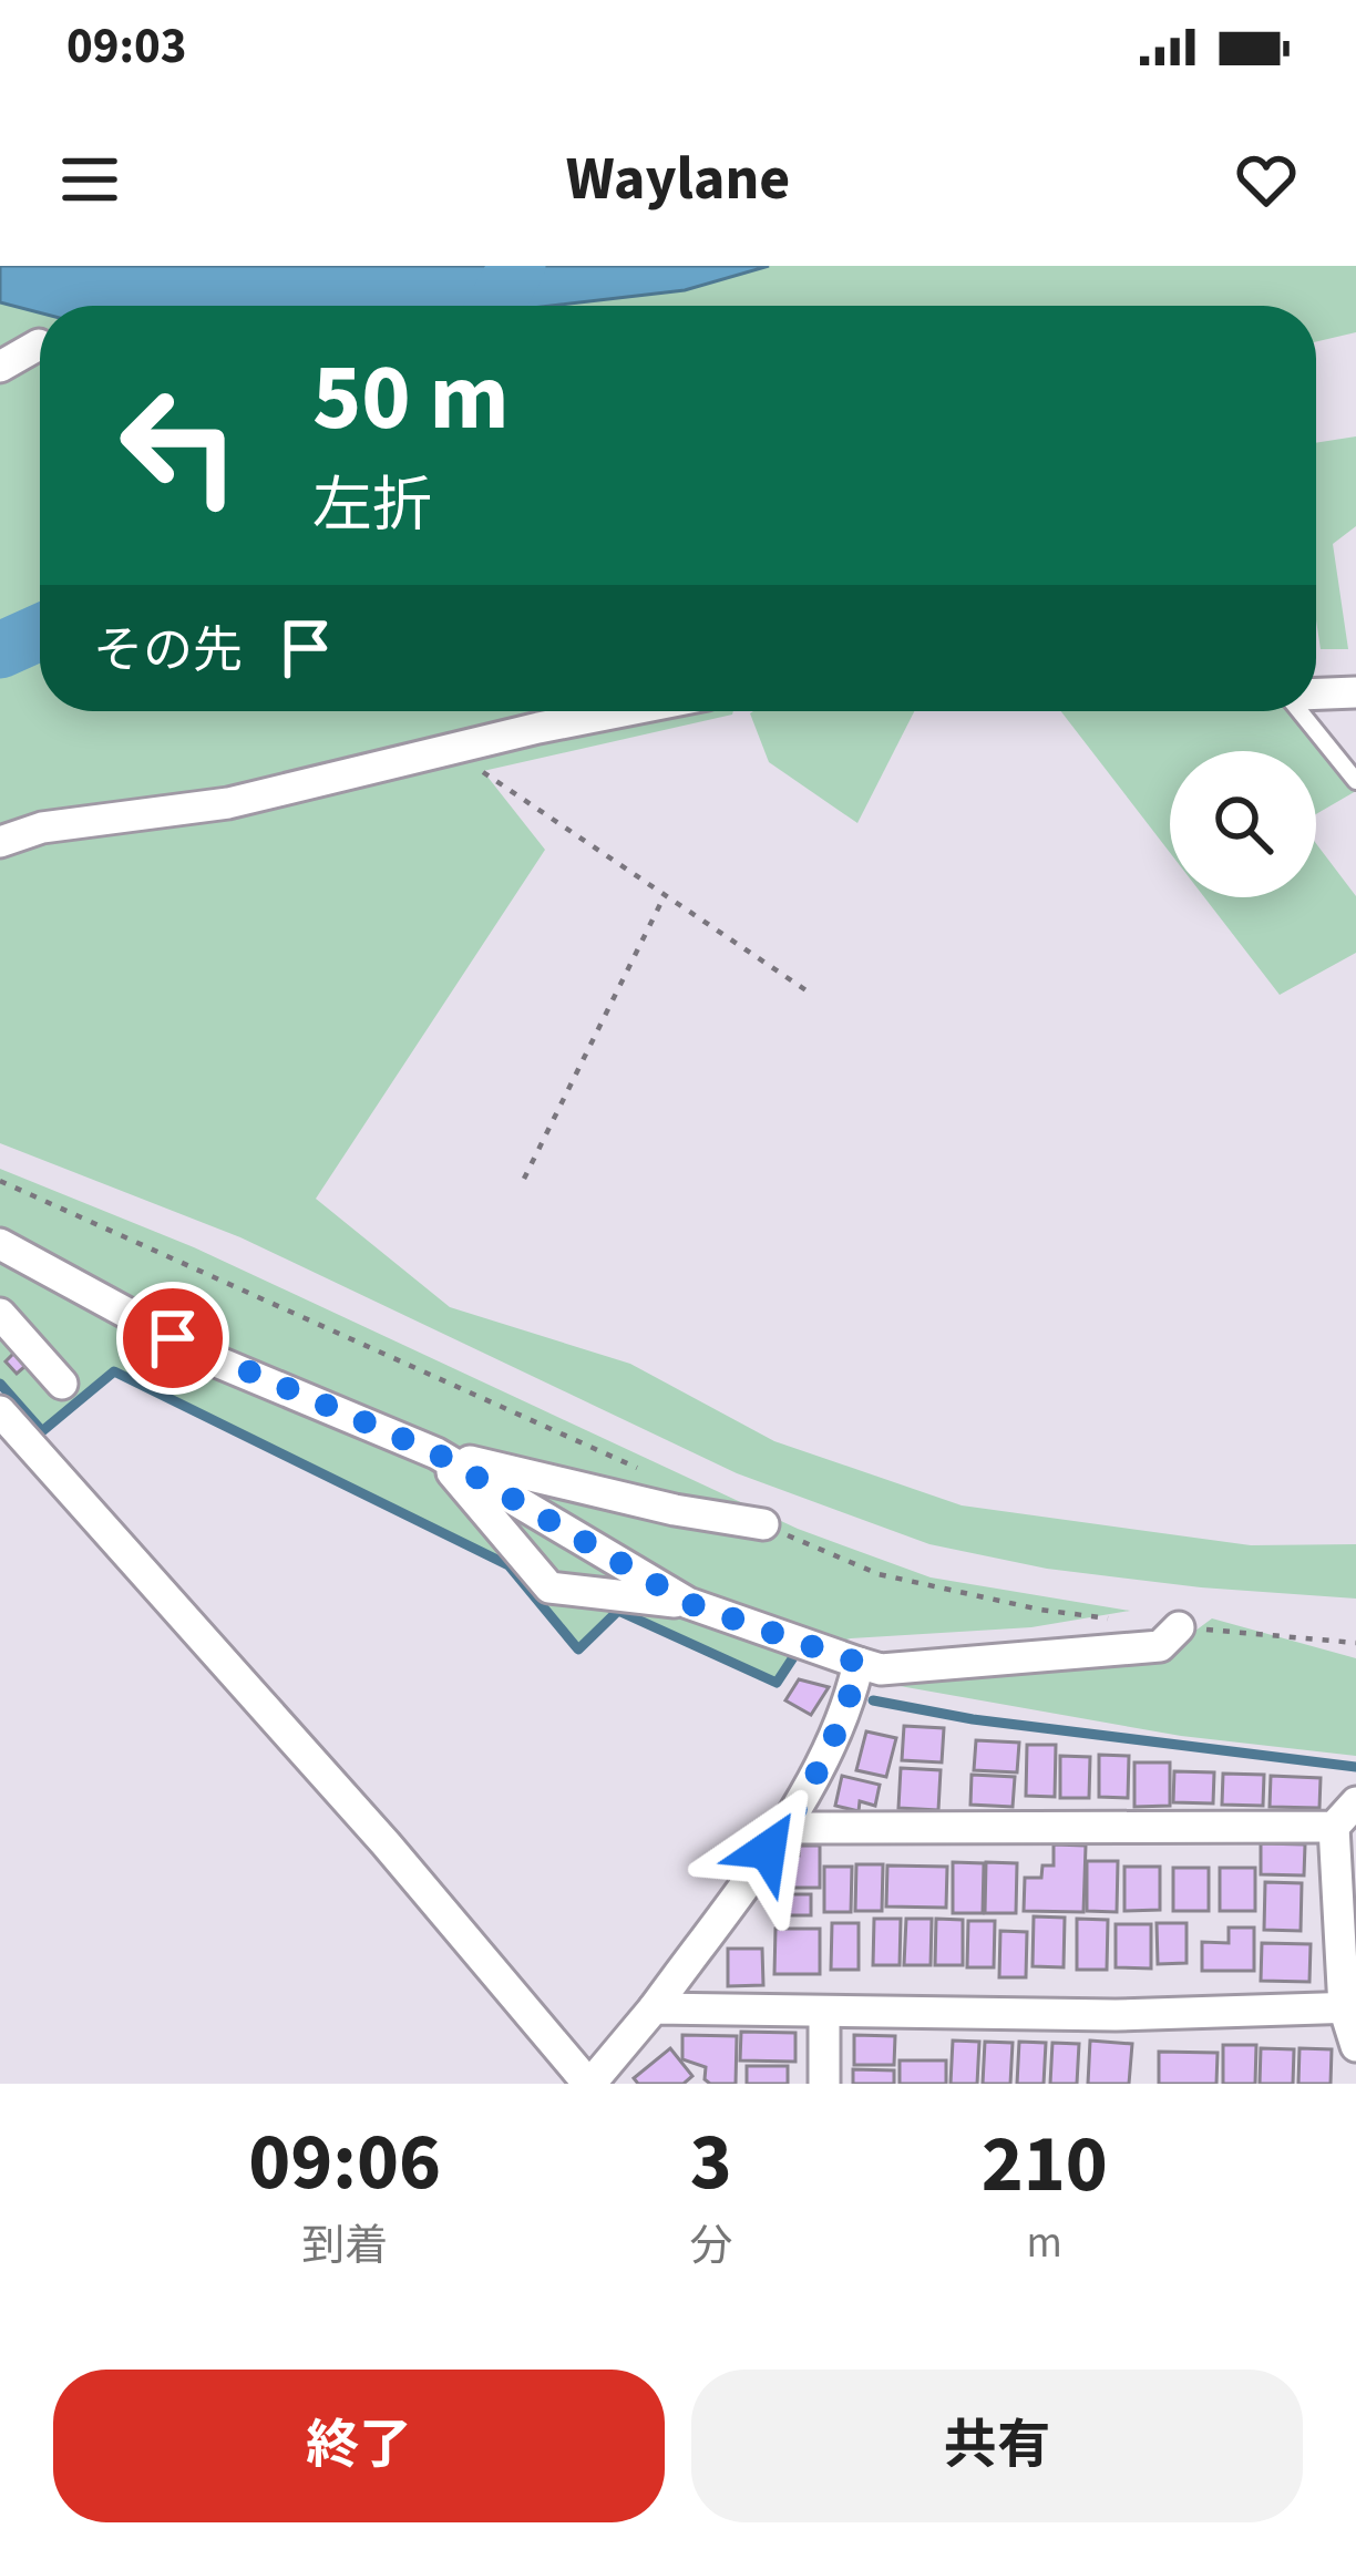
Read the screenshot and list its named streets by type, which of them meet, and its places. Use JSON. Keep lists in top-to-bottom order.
{
  "page": {
    "status": "09:03",
    "header": "Waylane",
    "turn": ["50 m", "左折"],
    "then": "その先",
    "eta": [
      "09:06",
      "到着",
      "3",
      "分",
      "210",
      "m"
    ],
    "buttons": ["終了", "共有"]
  }
}
